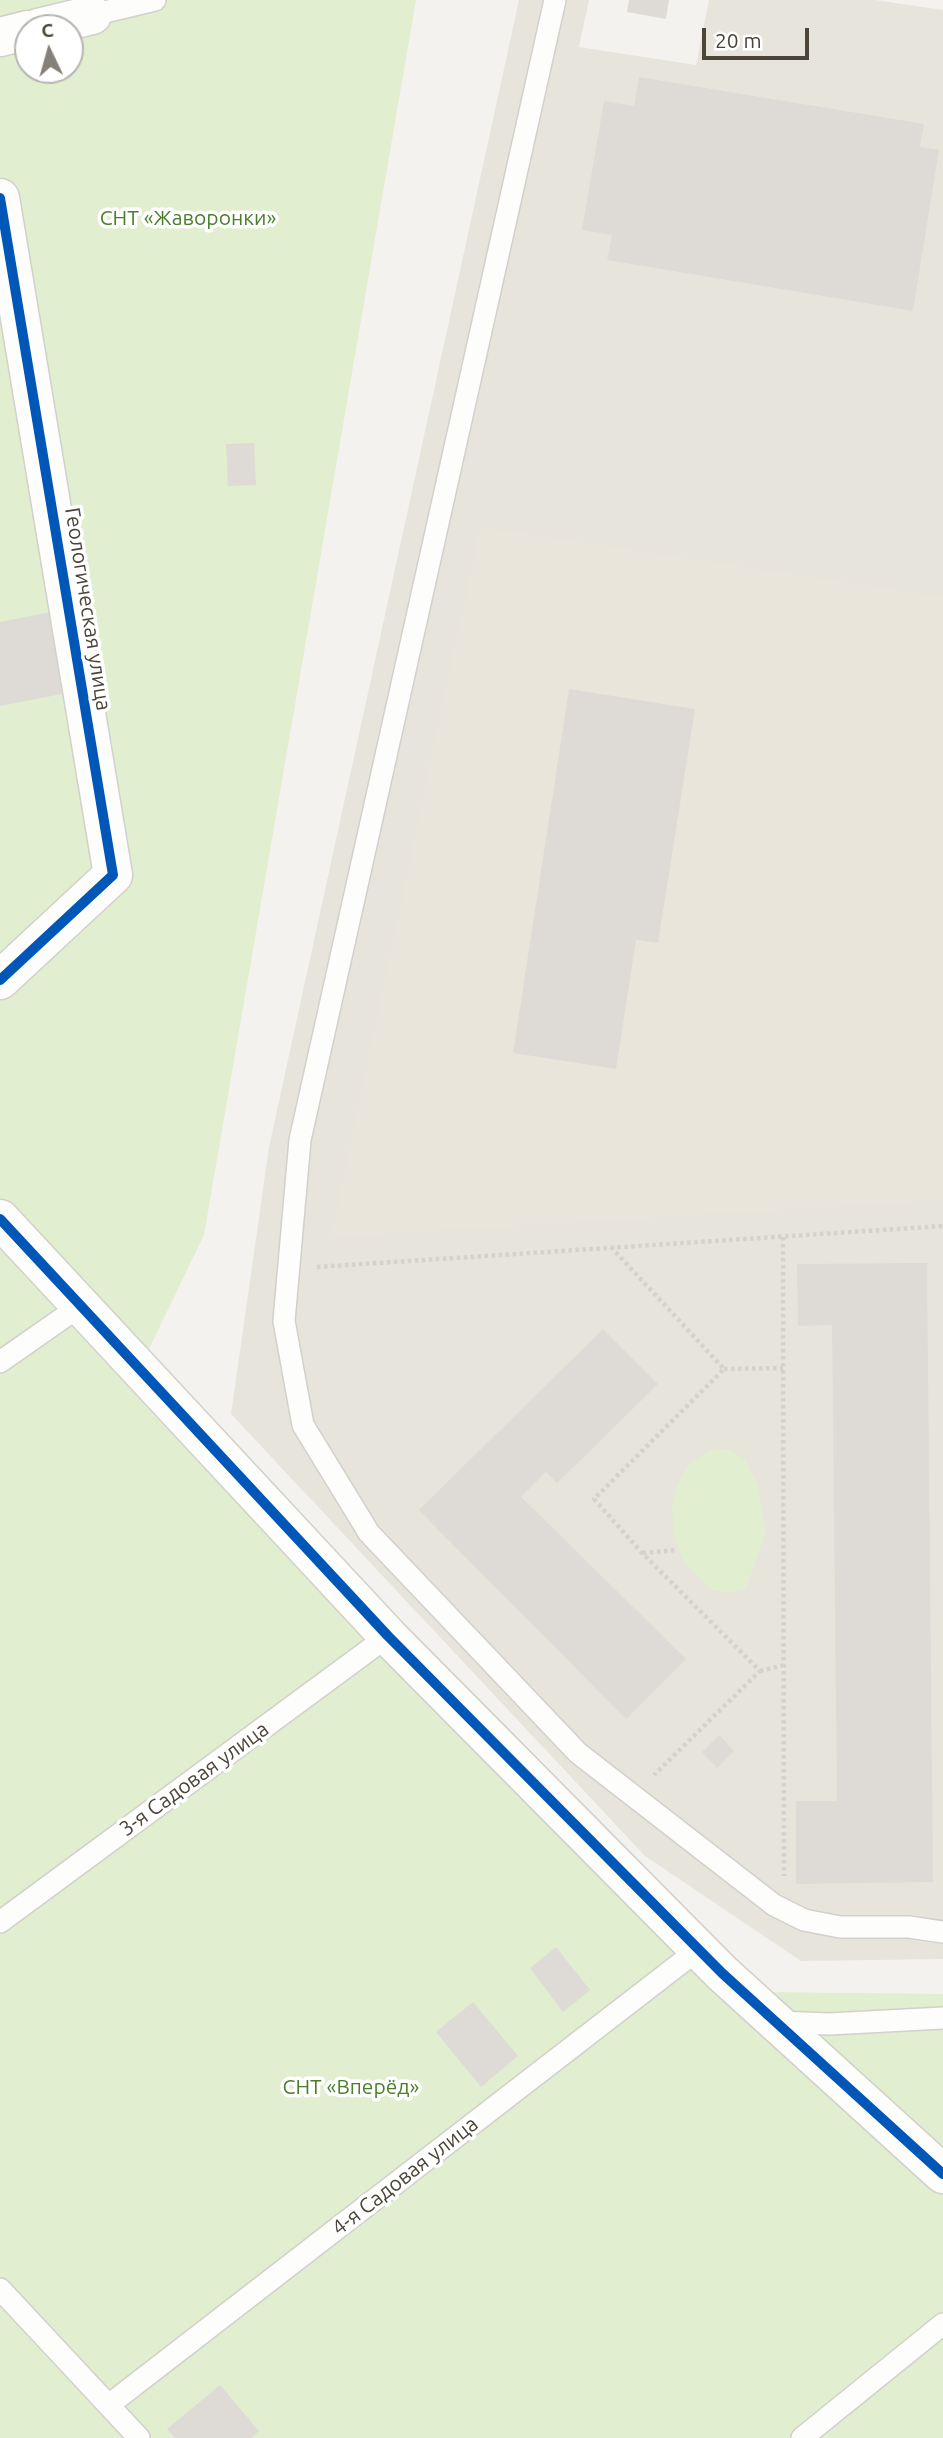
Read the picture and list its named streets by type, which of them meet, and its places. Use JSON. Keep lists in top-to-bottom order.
{
  "streets": {
    "street": ["Геологическая улица"],
    "lane": ["3-я Садовая улица", "4-я Садовая улица"]
  },
  "parks": ["СНТ «Жаворонки»", "СНТ «Вперёд»"],
  "scale_bar": "20 m",
  "north": "top"
}
